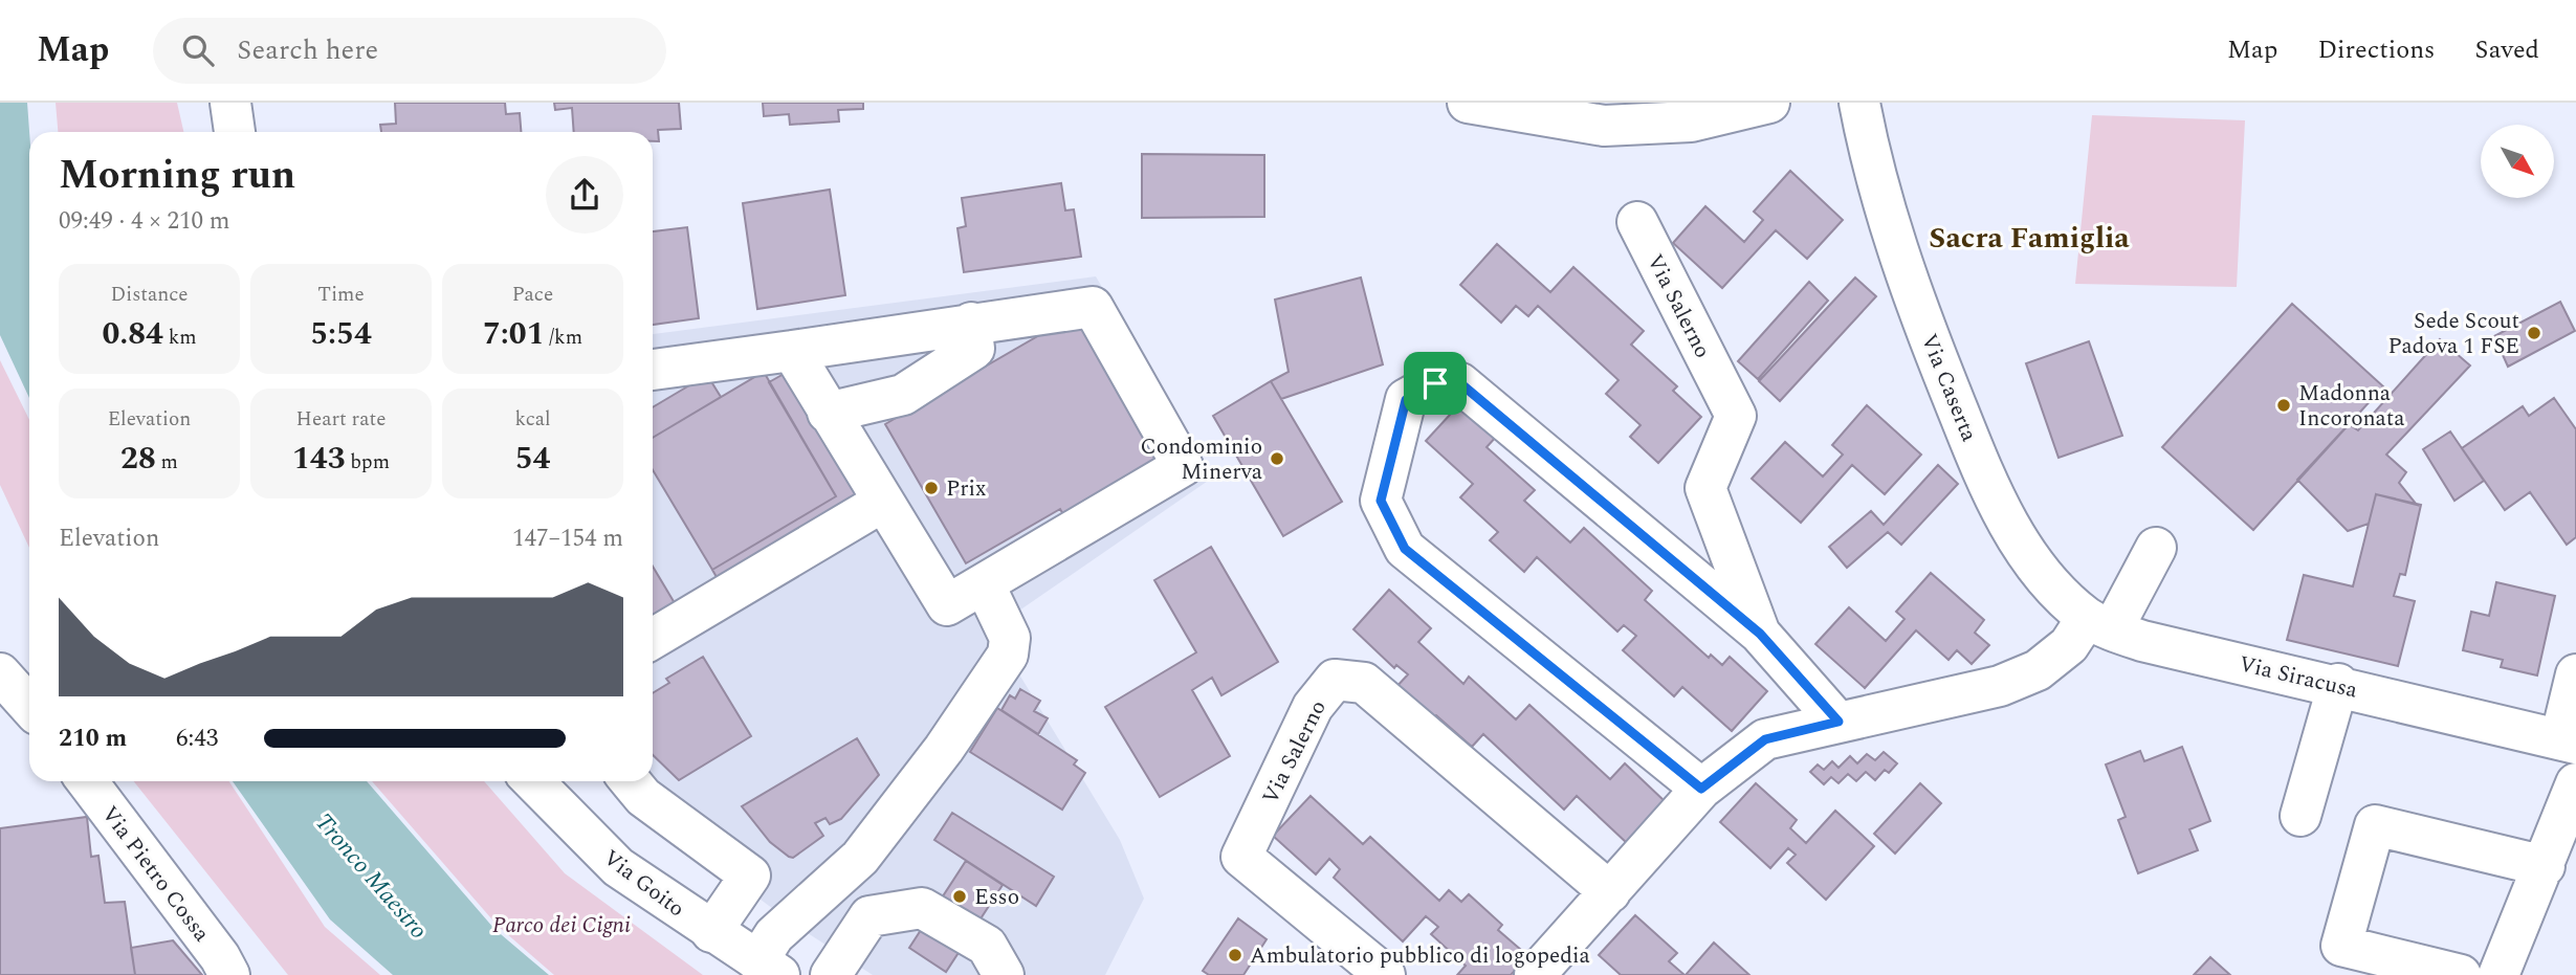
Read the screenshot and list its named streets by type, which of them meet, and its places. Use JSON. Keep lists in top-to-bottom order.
{
  "streets": {
    "street": [
      "Via Salerno",
      "Via Caserta",
      "Via Siracusa",
      "Via Pietro Cossa",
      "Via Goito"
    ]
  },
  "crossings": [
    ["Via Caserta", "Via Siracusa"]
  ],
  "districts": ["Sacra Famiglia"],
  "water": ["Tronco Maestro"],
  "parks": ["Parco dei Cigni"],
  "places": [
    "Sede Scout Padova 1 FSE",
    "Madonna Incoronata",
    "Condominio Minerva",
    "Prix",
    "Esso",
    "Ambulatorio pubblico di logopedia"
  ],
  "north": "bottom right",
  "page": {
    "header": "Map",
    "search": "Search here",
    "nav": ["Map", "Directions", "Saved"],
    "heading": ["Morning run", "09:49 · 4 × 210 m"],
    "stats": [
      ["Distance", "0.84 km"],
      ["Time", "5:54"],
      ["Pace", "7:01 /km"],
      ["Elevation", "28 m"],
      ["Heart rate", "143 bpm"],
      ["kcal", "54"]
    ],
    "chart": ["Elevation", "147–154 m"],
    "list": [
      {
        "name": "210 m",
        "note": "6:43"
      }
    ]
  }
}
